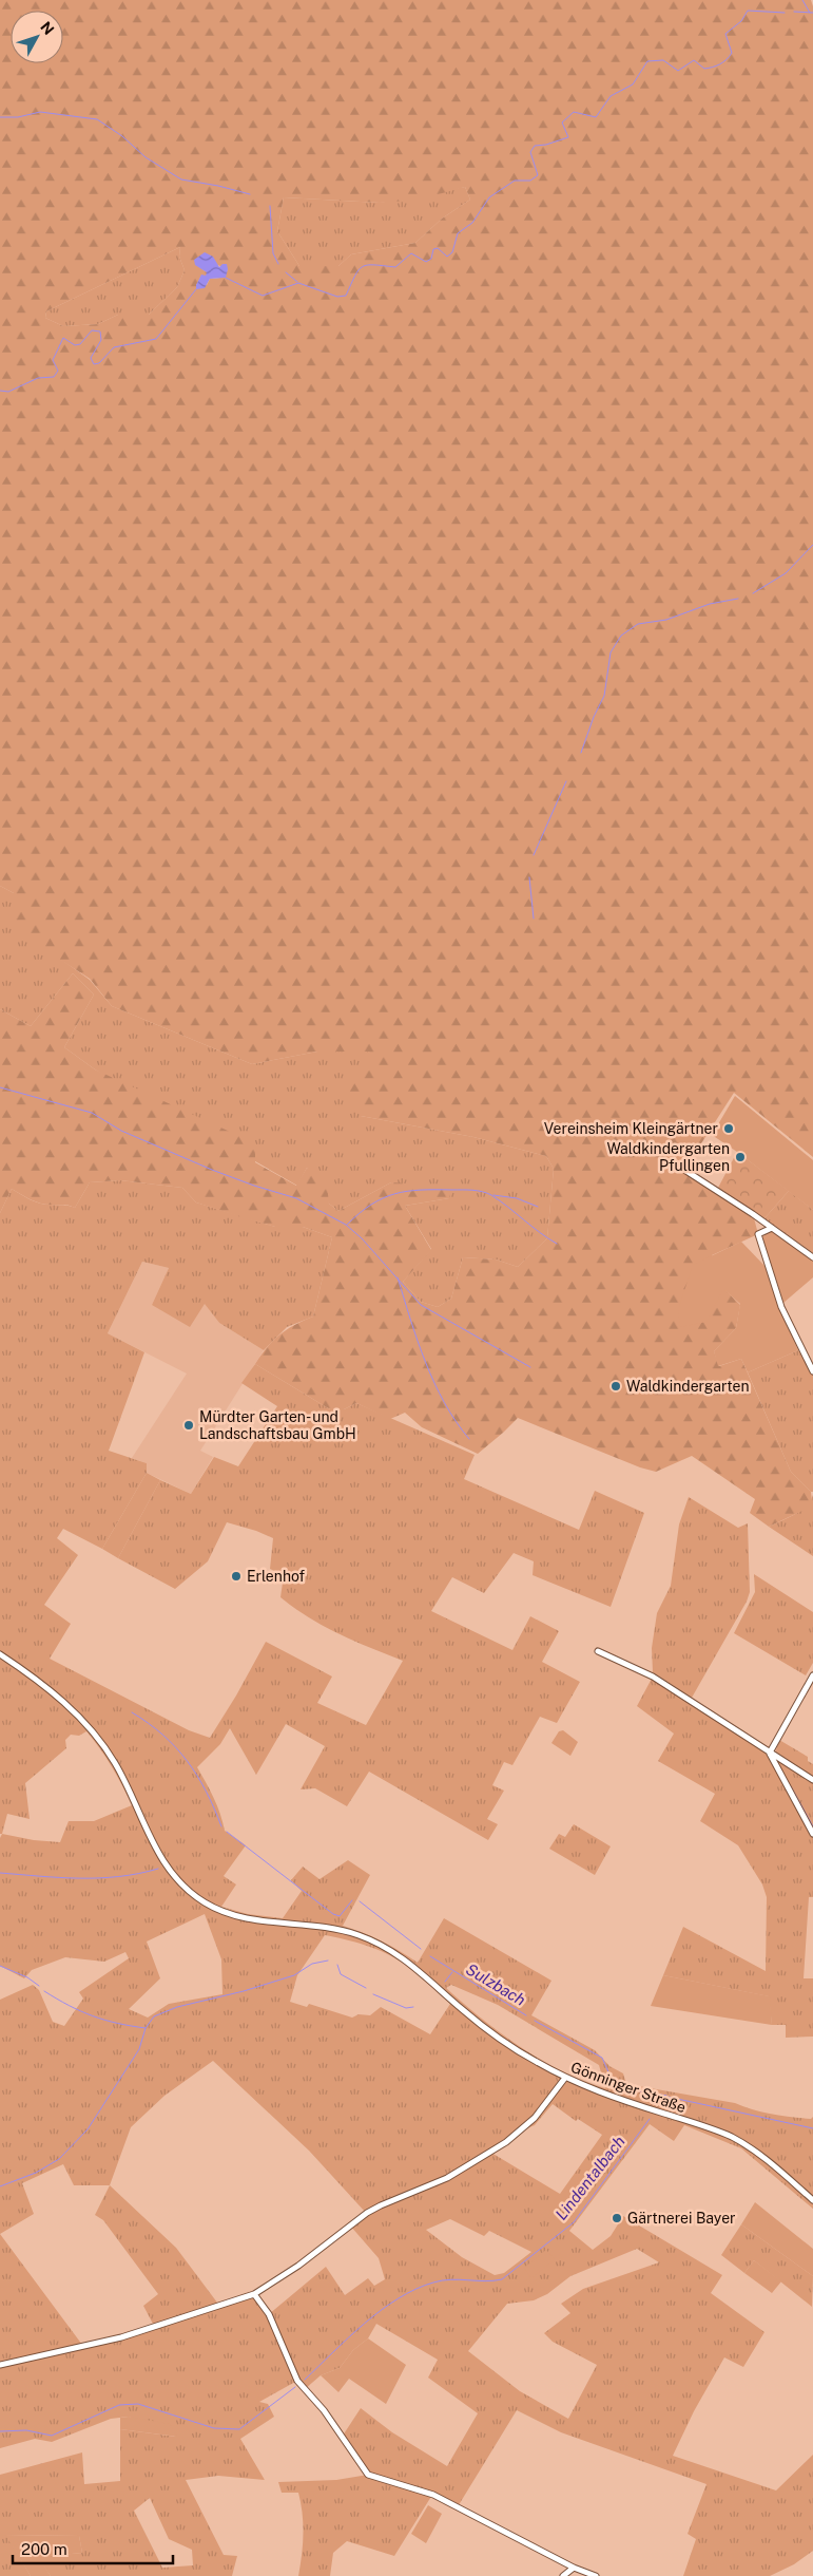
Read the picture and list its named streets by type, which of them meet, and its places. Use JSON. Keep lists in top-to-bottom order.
{
  "streets": {
    "street": ["Gönninger Straße"]
  },
  "water": ["Sulzbach", "Lindentalbach"],
  "places": [
    "Vereinsheim Kleingärtner",
    "Waldkindergarten Pfullingen",
    "Waldkindergarten",
    "Mürdter Garten- und Landschaftsbau GmbH",
    "Erlenhof",
    "Gärtnerei Bayer"
  ],
  "scale_bar": "200 m",
  "north": "top right"
}
